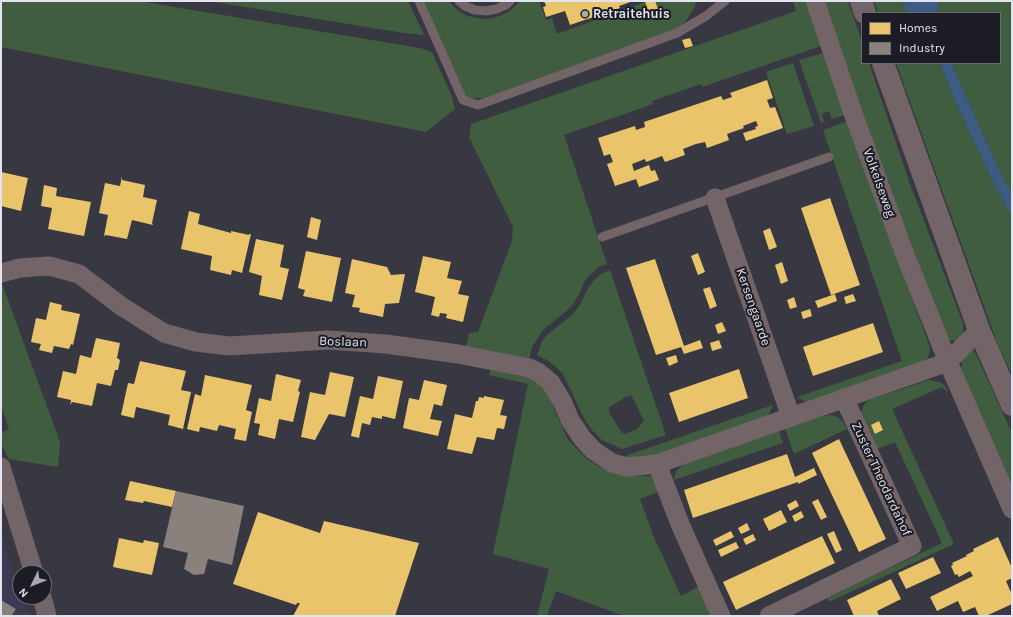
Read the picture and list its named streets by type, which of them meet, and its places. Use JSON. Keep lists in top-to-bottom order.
{
  "streets": {
    "street": [
      "Volkelseweg",
      "Kersengaarde",
      "Boslaan",
      "Zuster Theodardahof"
    ]
  },
  "places": ["Retraitehuis"],
  "legend": ["Homes", "Industry"],
  "north": "bottom left"
}
